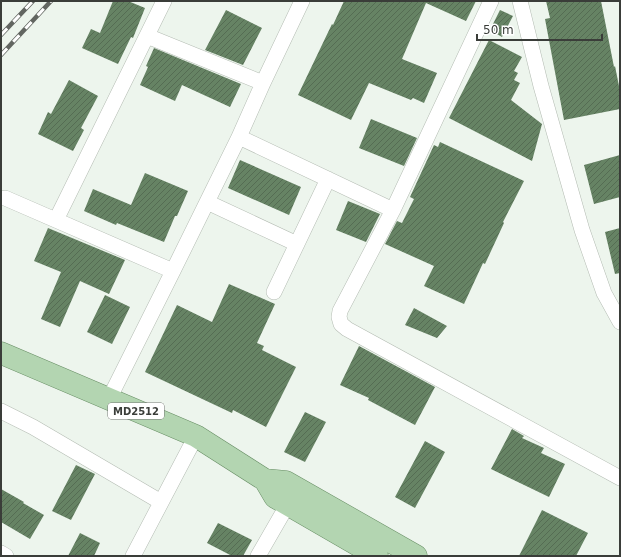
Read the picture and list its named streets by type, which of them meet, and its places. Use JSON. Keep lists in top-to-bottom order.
{
  "streets": {
    "main road": ["MD2512"]
  },
  "scale_bar": "50 m"
}
